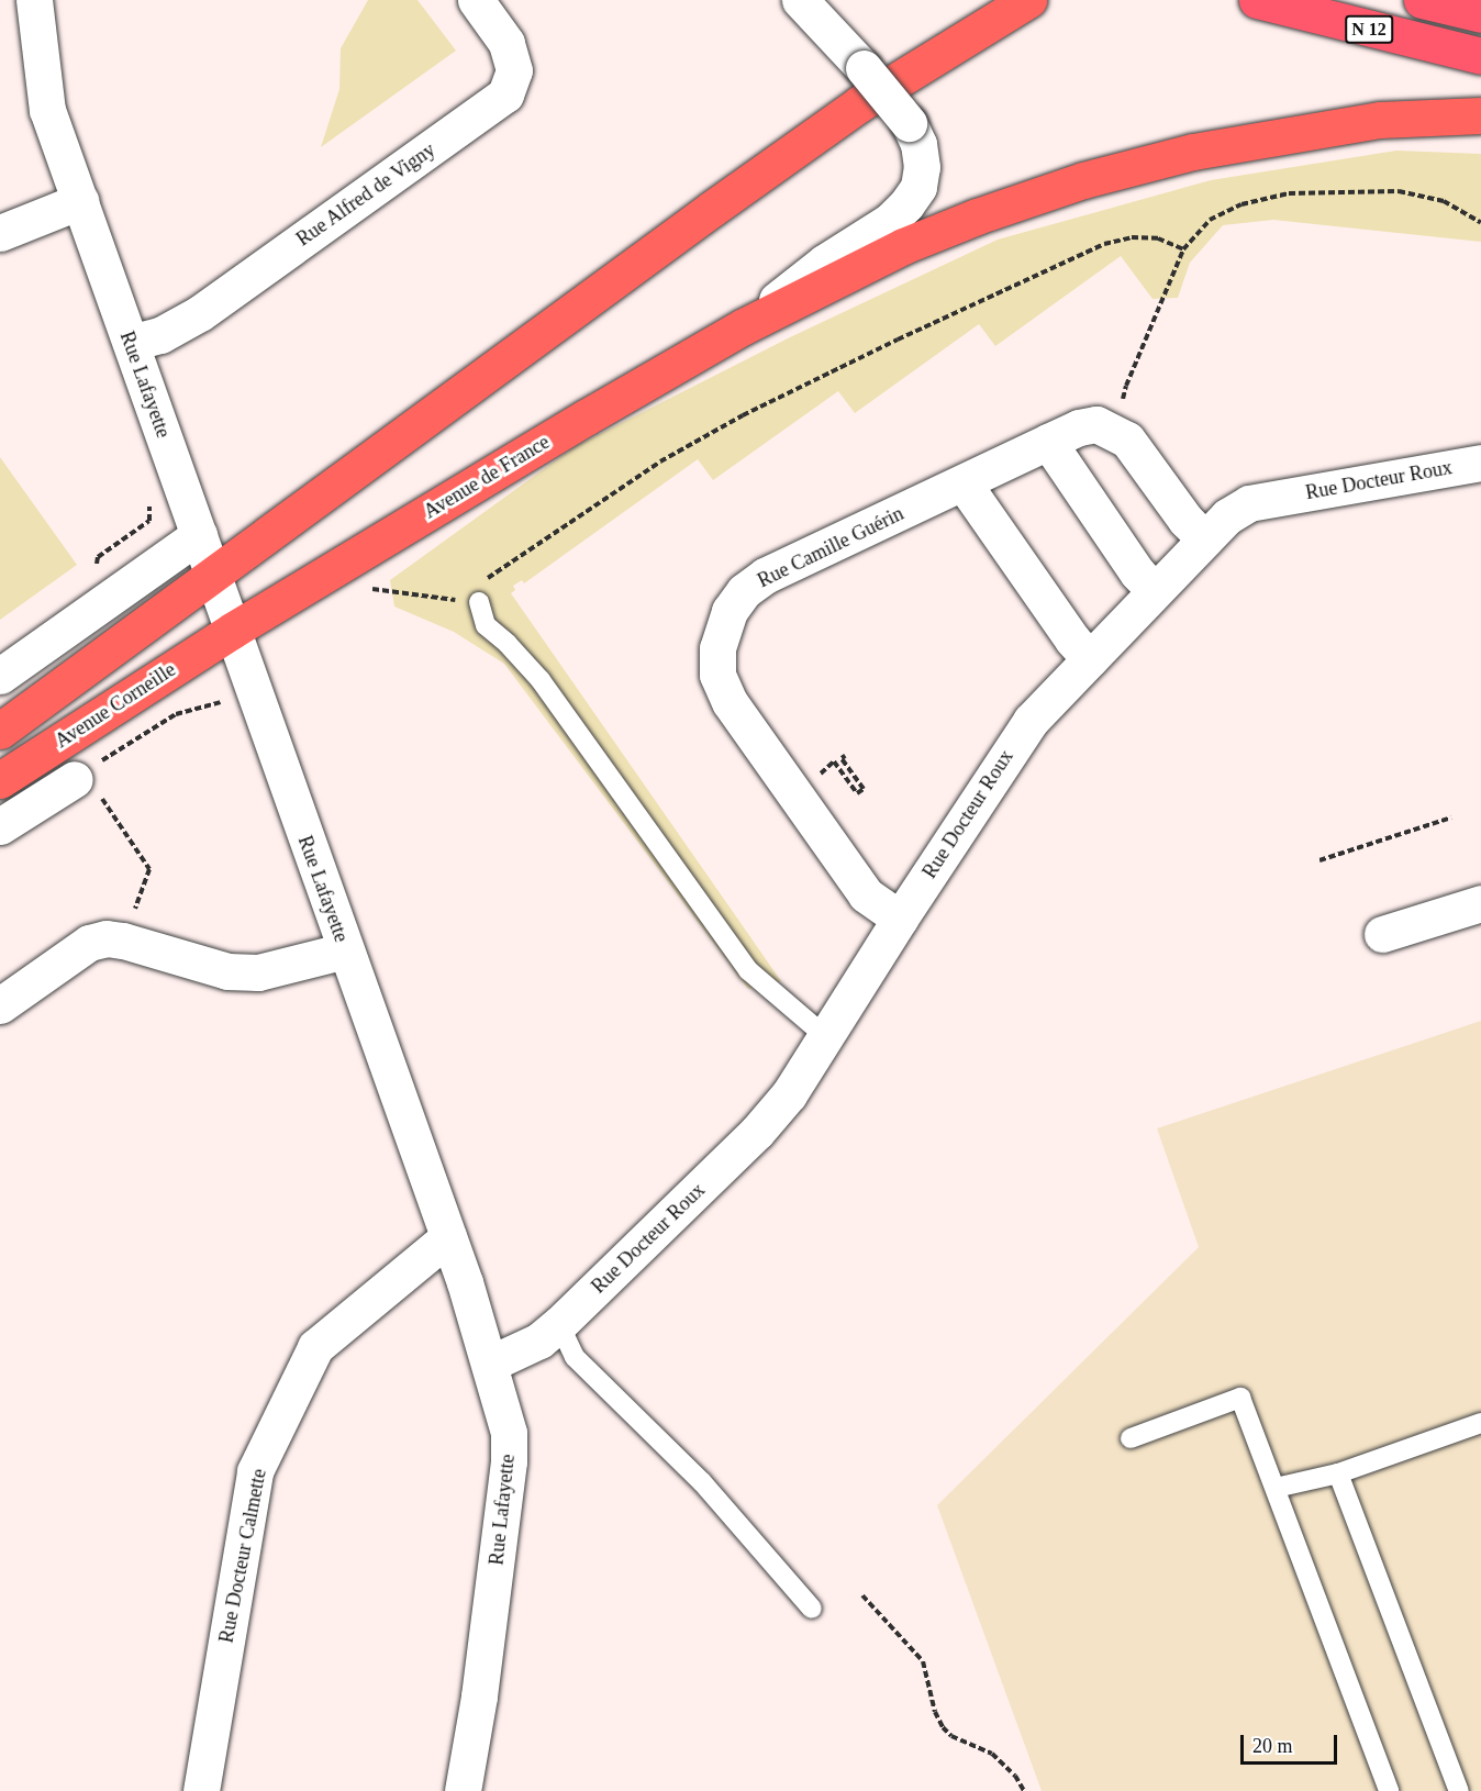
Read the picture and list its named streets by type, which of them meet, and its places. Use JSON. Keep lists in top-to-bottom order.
{
  "streets": {
    "highway": ["N 12"],
    "main road": ["Avenue de France", "Avenue Corneille"],
    "street": [
      "Rue Alfred de Vigny",
      "Rue Lafayette",
      "Rue Docteur Roux",
      "Rue Camille Guérin",
      "Rue Docteur Calmette"
    ]
  },
  "crossings": [
    ["Rue Alfred de Vigny", "Rue Lafayette"],
    ["Rue Lafayette", "Avenue de France"],
    ["Rue Lafayette", "Rue Docteur Roux"],
    ["Rue Lafayette", "Avenue Corneille"],
    ["Rue Lafayette", "Rue Docteur Calmette"],
    ["Avenue de France", "Avenue Corneille"],
    ["Rue Docteur Roux", "Rue Camille Guérin"]
  ],
  "scale_bar": "20 m"
}
